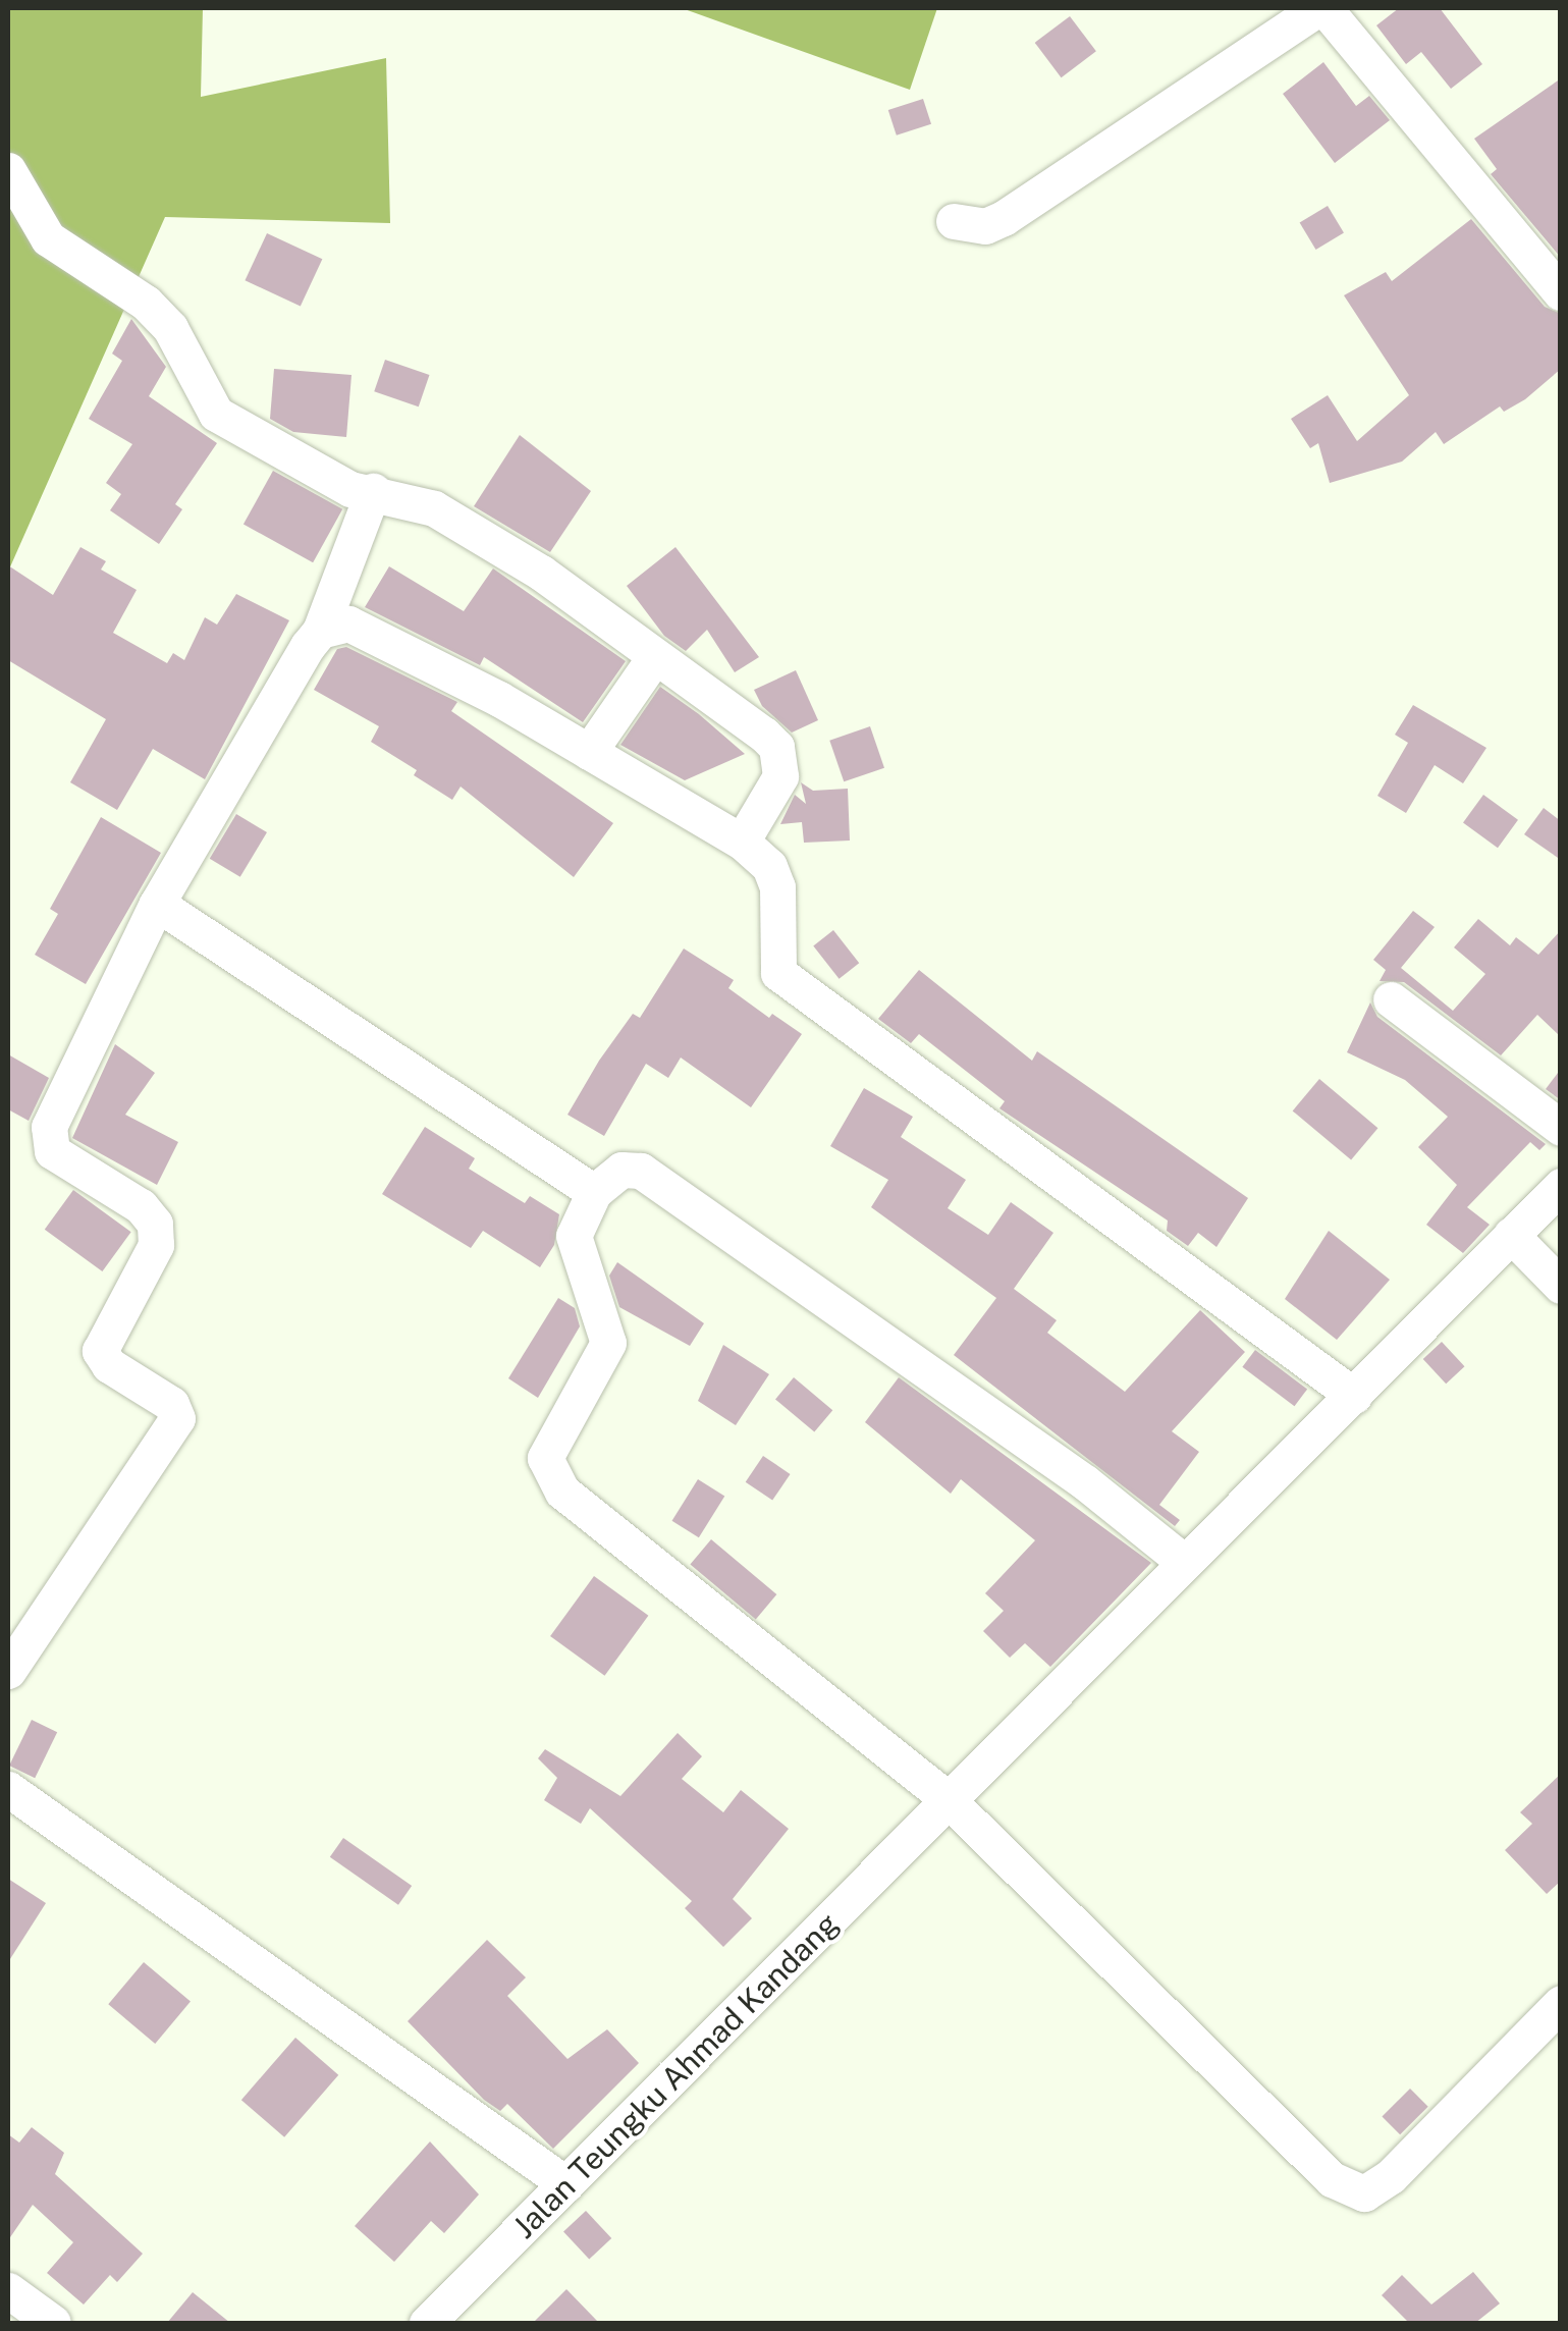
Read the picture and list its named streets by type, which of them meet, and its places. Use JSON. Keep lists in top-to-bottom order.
{
  "streets": {
    "street": ["Jalan Teungku Ahmad Kandang"]
  }
}
